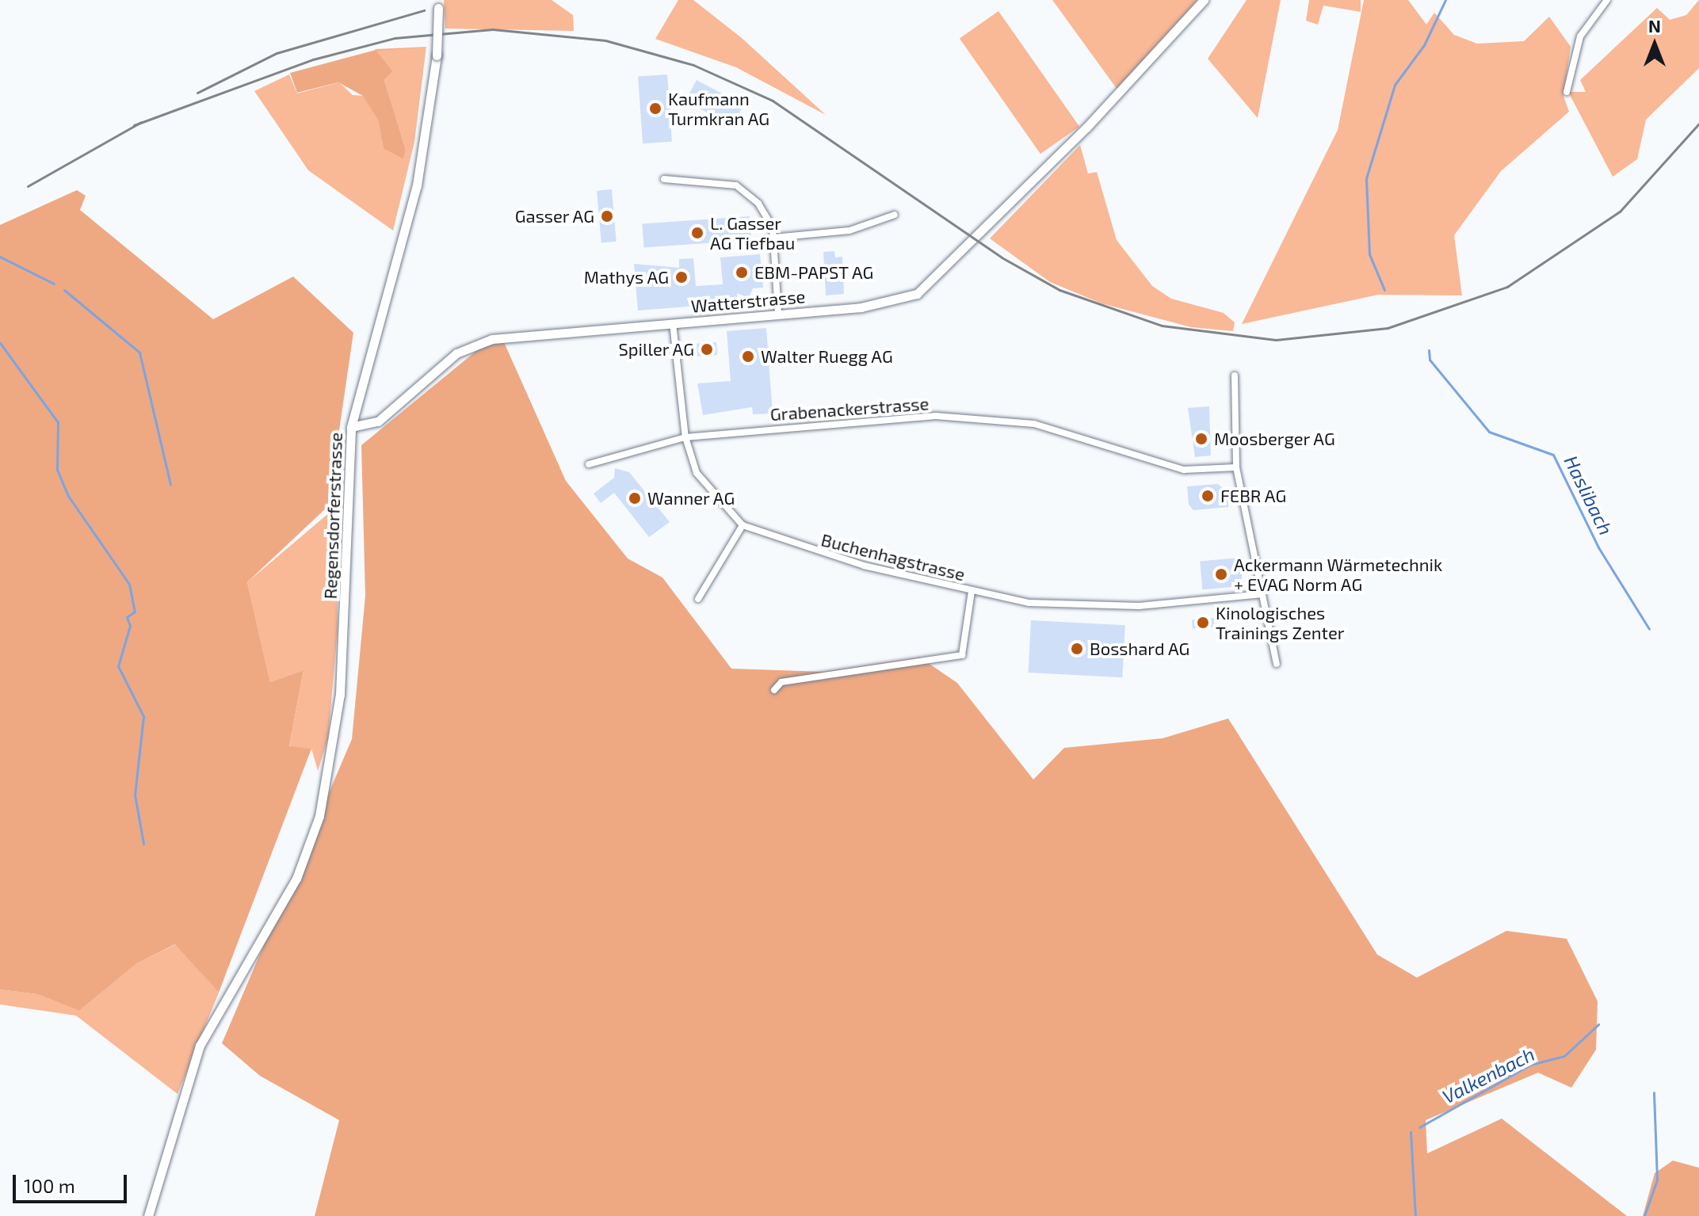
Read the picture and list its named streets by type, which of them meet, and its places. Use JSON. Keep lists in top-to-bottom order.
{
  "streets": {
    "street": [
      "Watterstrasse",
      "Grabenackerstrasse",
      "Regensdorferstrasse",
      "Buchenhagstrasse"
    ]
  },
  "crossings": [
    ["Watterstrasse", "Regensdorferstrasse"],
    ["Watterstrasse", "Buchenhagstrasse"],
    ["Grabenackerstrasse", "Buchenhagstrasse"]
  ],
  "water": ["Haslibach", "Valkenbach"],
  "places": [
    "Kaufmann Turmkran AG",
    "Gasser AG",
    "L. Gasser AG Tiefbau",
    "EBM-PAPST AG",
    "Mathys AG",
    "Spiller AG",
    "Walter Ruegg AG",
    "Moosberger AG",
    "FEBR AG",
    "Wanner AG",
    "Ackermann Wärmetechnik + EVAG Norm AG",
    "Kinologisches Trainings Zenter",
    "Bosshard AG"
  ],
  "scale_bar": "100 m",
  "north": "top"
}
